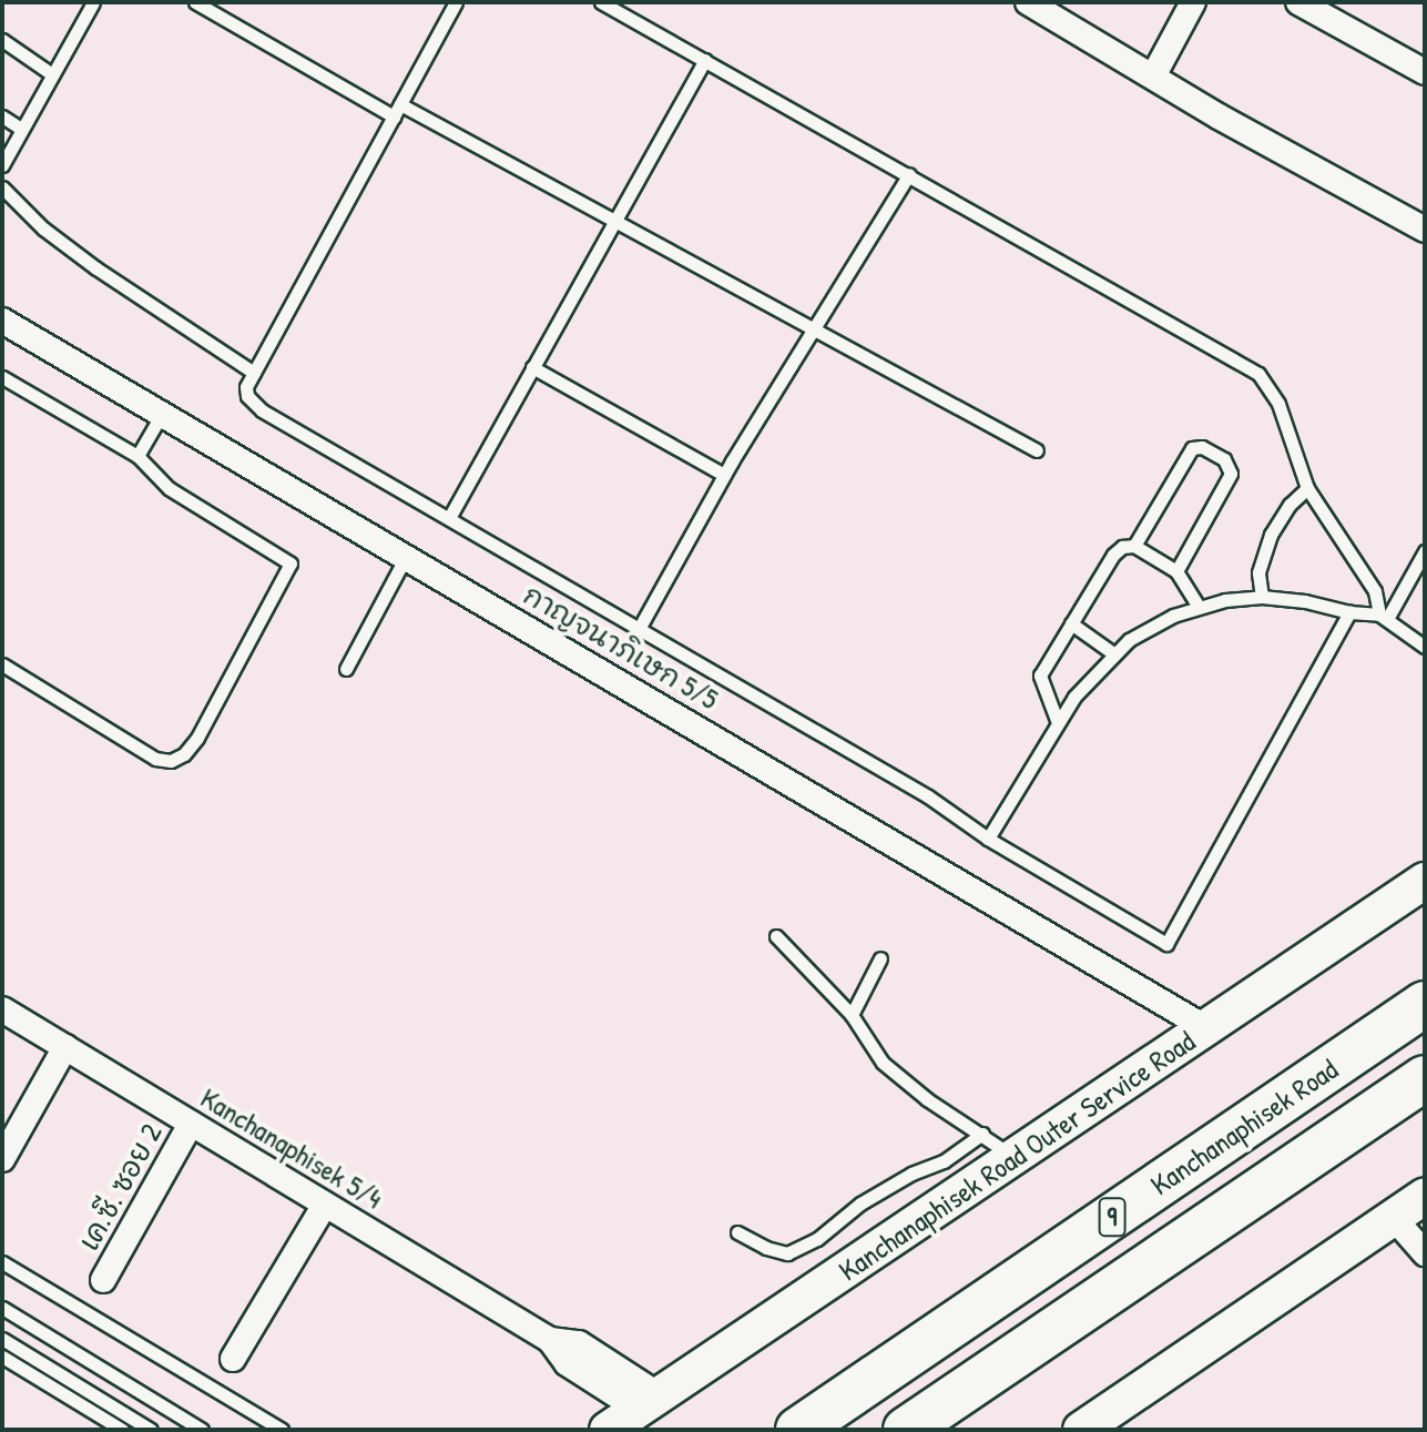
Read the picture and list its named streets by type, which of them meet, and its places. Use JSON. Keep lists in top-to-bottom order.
{
  "streets": {
    "highway": ["Kanchanaphisek Road", "9"],
    "main road": ["Kanchanaphisek Road Outer Service Road"],
    "street": ["กาญจนาภิเษก 5/5", "Kanchanaphisek 5/4", "เค.ซี. ซอย 2"]
  },
  "crossings": [
    ["กาญจนาภิเษก 5/5", "Kanchanaphisek Road Outer Service Road"],
    ["Kanchanaphisek 5/4", "Kanchanaphisek Road Outer Service Road"],
    ["Kanchanaphisek 5/4", "เค.ซี. ซอย 2"]
  ]
}
